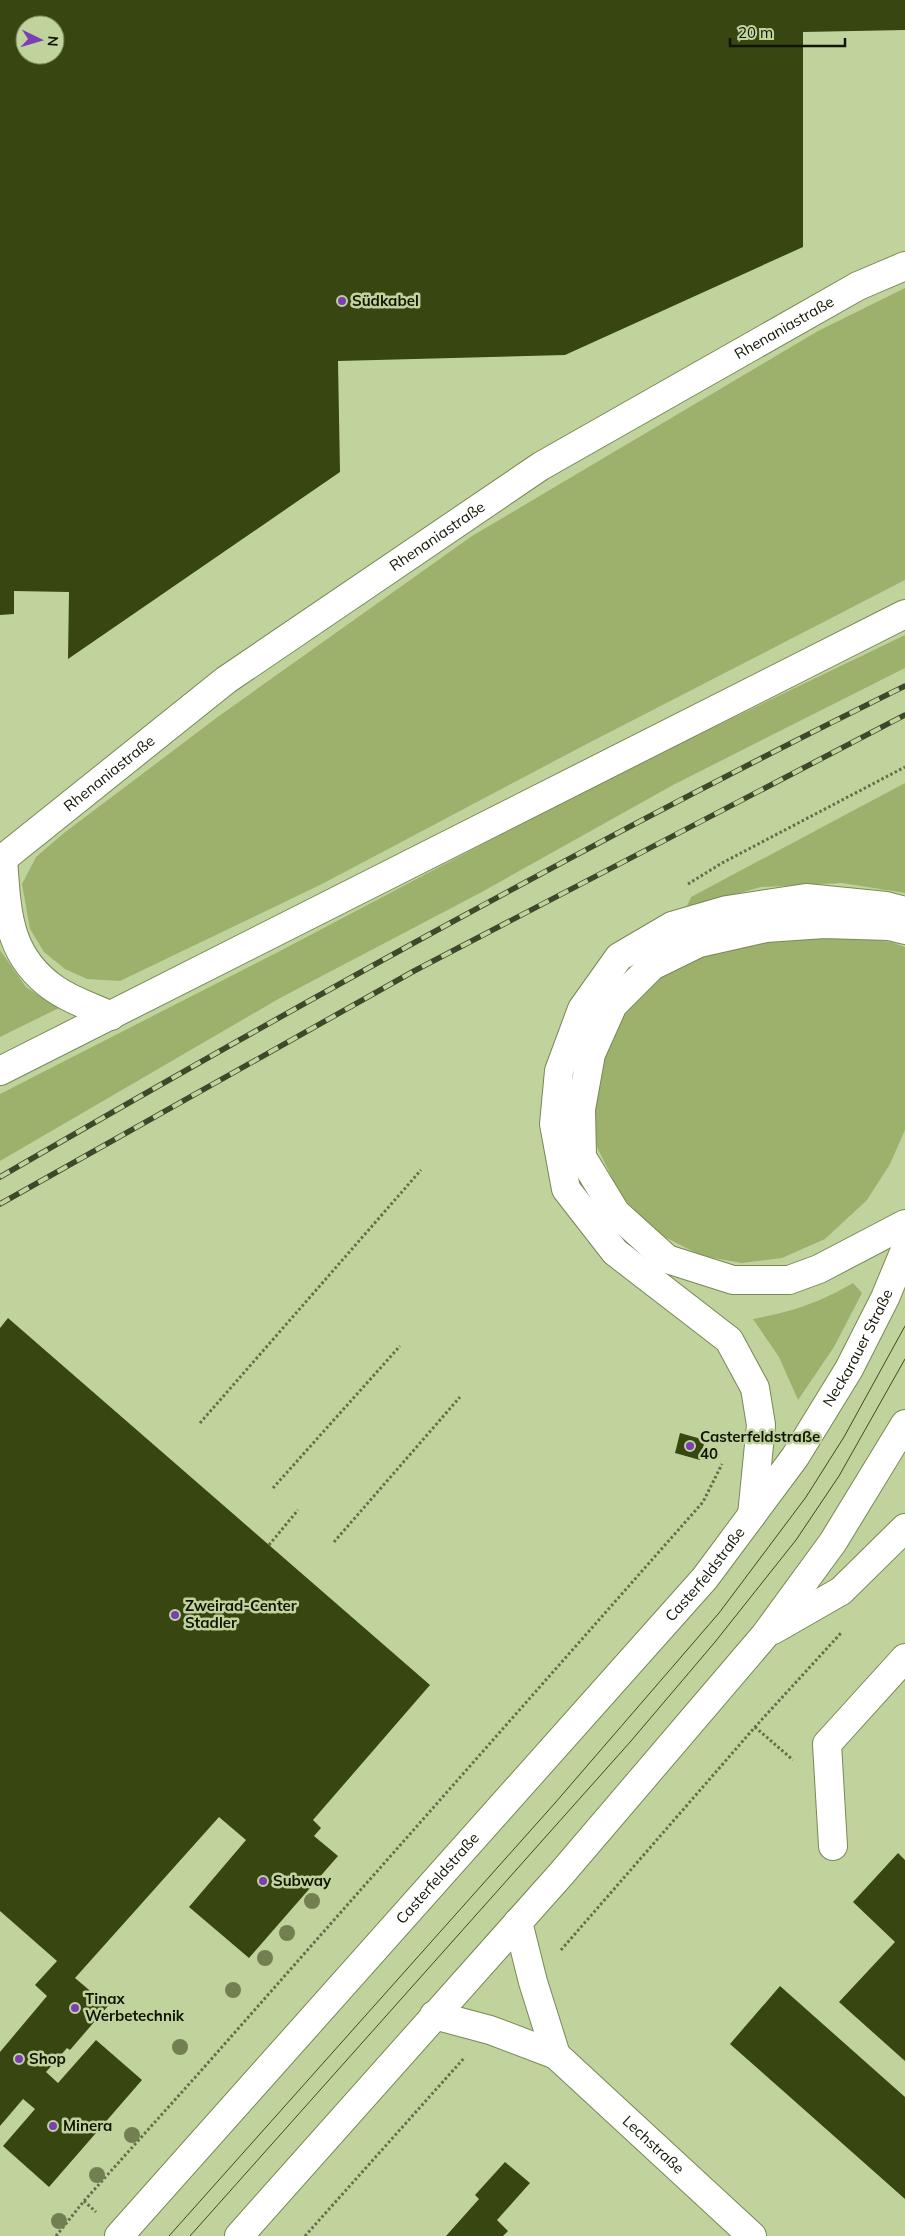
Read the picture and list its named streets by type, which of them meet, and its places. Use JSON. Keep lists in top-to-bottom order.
{
  "streets": {
    "main road": [
      "Rhenaniastraße",
      "Neckarauer Straße",
      "Casterfeldstraße",
      "Lechstraße"
    ]
  },
  "crossings": [
    ["Neckarauer Straße", "Casterfeldstraße"]
  ],
  "places": [
    "Südkabel",
    "Casterfeldstraße 40",
    "Zweirad-Center Stadler",
    "Subway",
    "Tinax Werbetechnik",
    "Shop",
    "Minera"
  ],
  "scale_bar": "20 m",
  "north": "right"
}
